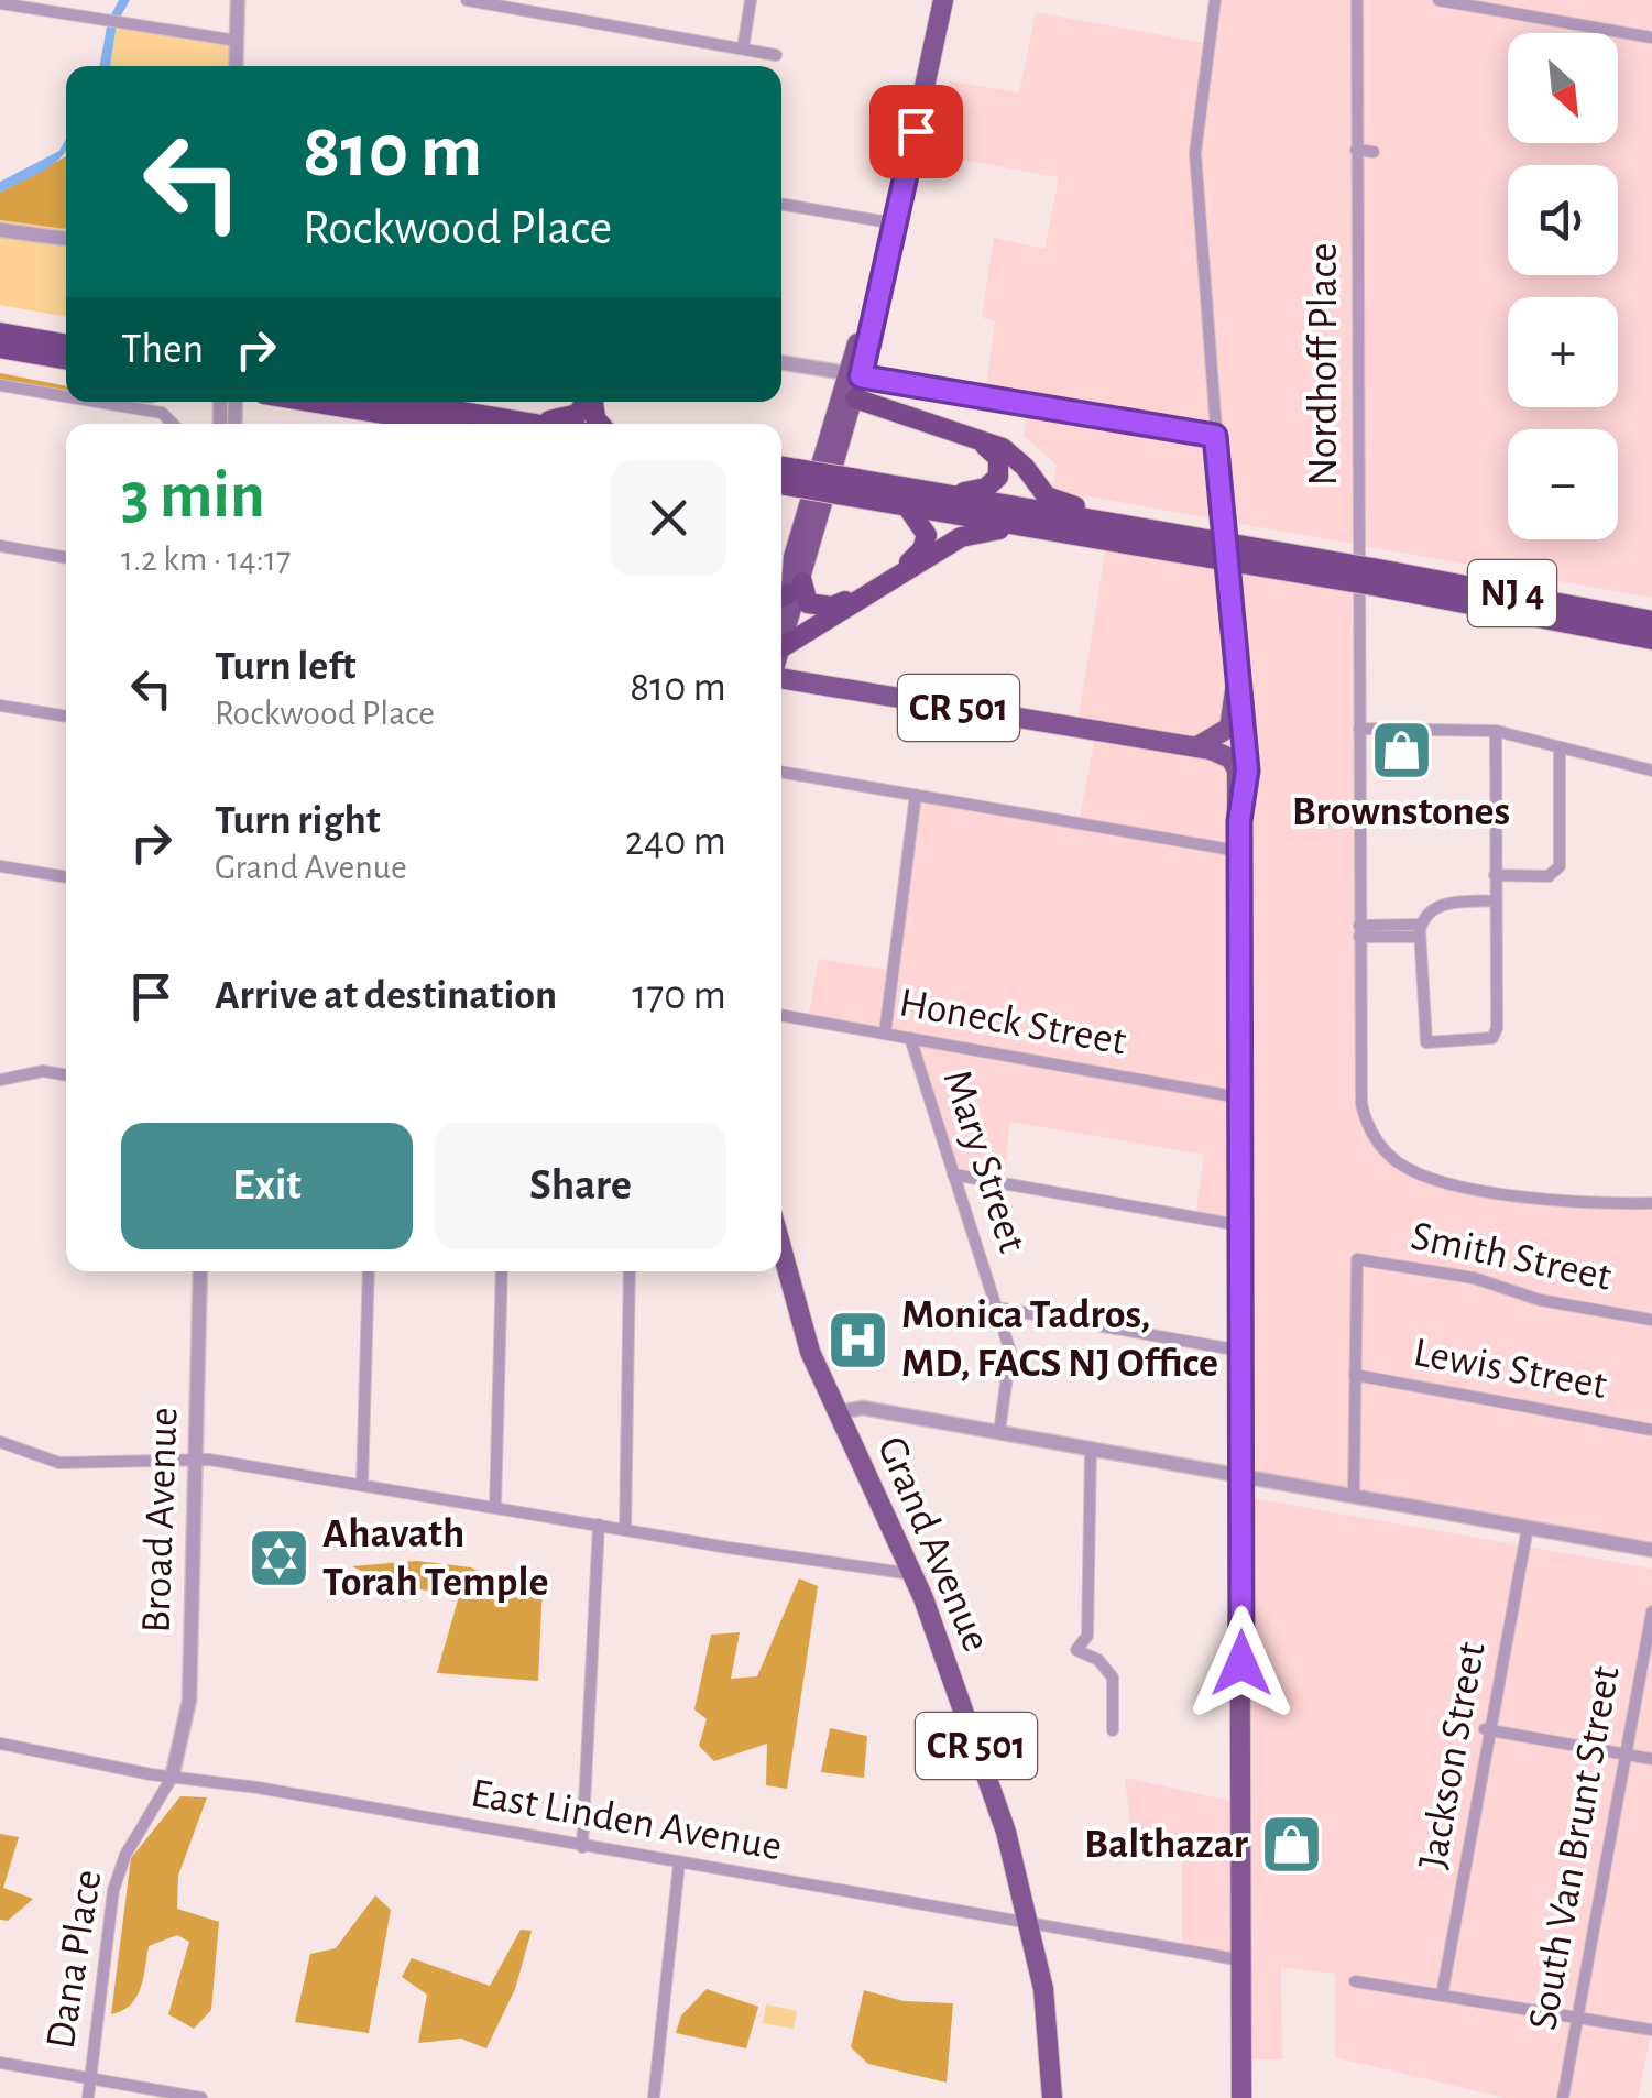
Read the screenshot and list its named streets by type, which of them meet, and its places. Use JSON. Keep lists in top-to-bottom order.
{
  "streets": {
    "highway": ["NJ 4"],
    "main road": ["CR 501", "Grand Avenue"],
    "street": [
      "Nordhoff Place",
      "Honeck Street",
      "Mary Street",
      "Smith Street",
      "Lewis Street",
      "Broad Avenue",
      "Jackson Street",
      "East Linden Avenue",
      "South Van Brunt Street",
      "Dana Place"
    ]
  },
  "crossings": [
    ["CR 501", "Honeck Street"],
    ["CR 501", "East Linden Avenue"],
    ["Honeck Street", "Mary Street"],
    ["Smith Street", "Lewis Street"],
    ["Broad Avenue", "East Linden Avenue"],
    ["Broad Avenue", "Dana Place"],
    ["Grand Avenue", "East Linden Avenue"],
    ["East Linden Avenue", "Dana Place"]
  ],
  "places": {
    "shop": ["Brownstones", "Balthazar"],
    "hospital": ["Monica Tadros, MD, FACS NJ Office"],
    "synagogue": ["Ahavath Torah Temple"]
  },
  "north": "bottom right",
  "page": {
    "map_buttons": ["+", "−"],
    "turn": ["810 m", "Rockwood Place"],
    "then": "Then",
    "heading": ["3 min", "1.2 km · 14:17"],
    "list": [
      {
        "name": "Turn left",
        "note": "Rockwood Place",
        "value": "810 m"
      },
      {
        "name": "Turn right",
        "note": "Grand Avenue",
        "value": "240 m"
      },
      {
        "name": "Arrive at destination",
        "value": "170 m"
      }
    ],
    "buttons": ["Exit", "Share"]
  }
}
